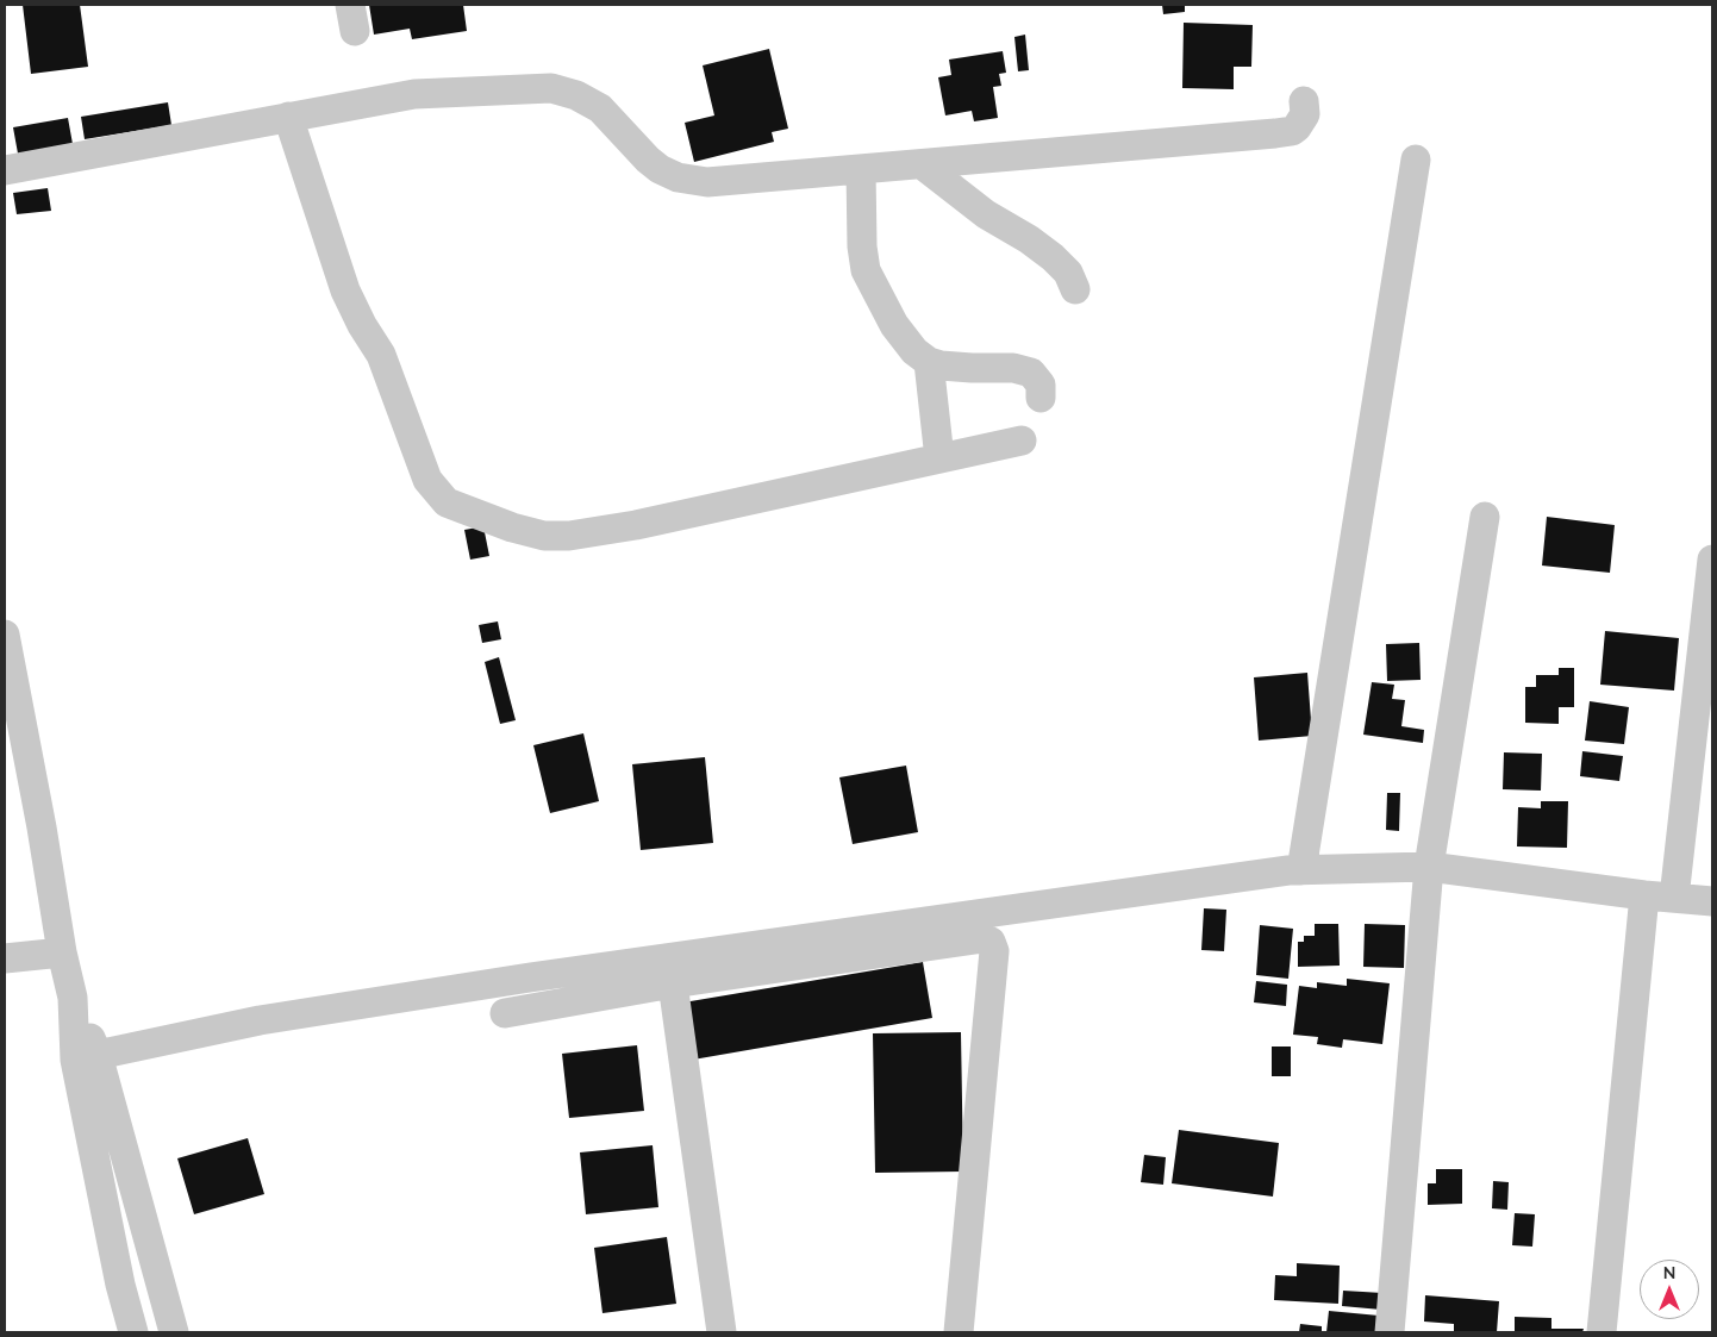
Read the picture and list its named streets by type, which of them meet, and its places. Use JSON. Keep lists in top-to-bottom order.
{
  "north": "top"
}
